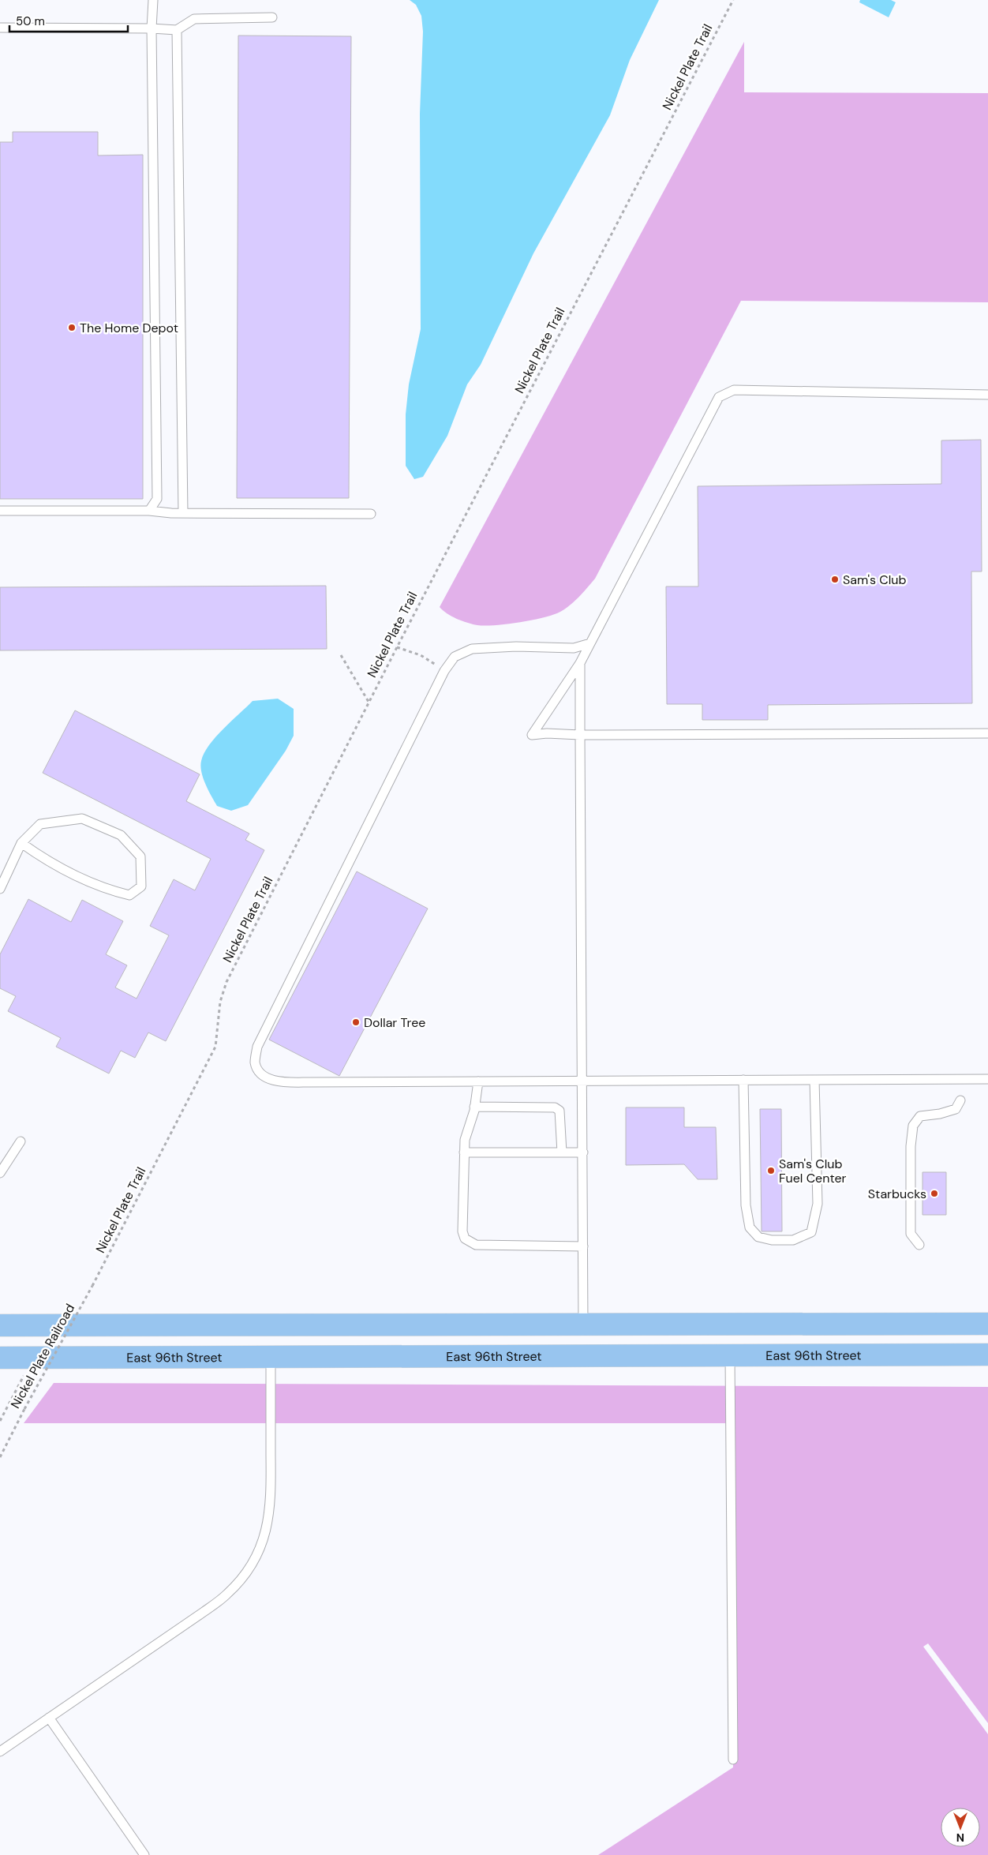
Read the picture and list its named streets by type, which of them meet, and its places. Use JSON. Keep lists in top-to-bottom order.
{
  "streets": {
    "main road": ["East 96th Street"],
    "path": ["Nickel Plate Trail", "Nickel Plate Railroad"]
  },
  "crossings": [
    ["Nickel Plate Trail", "Nickel Plate Railroad"]
  ],
  "places": [
    "The Home Depot",
    "Sam's Club",
    "Dollar Tree",
    "Sam's Club Fuel Center",
    "Starbucks"
  ],
  "scale_bar": "50 m",
  "north": "bottom"
}
